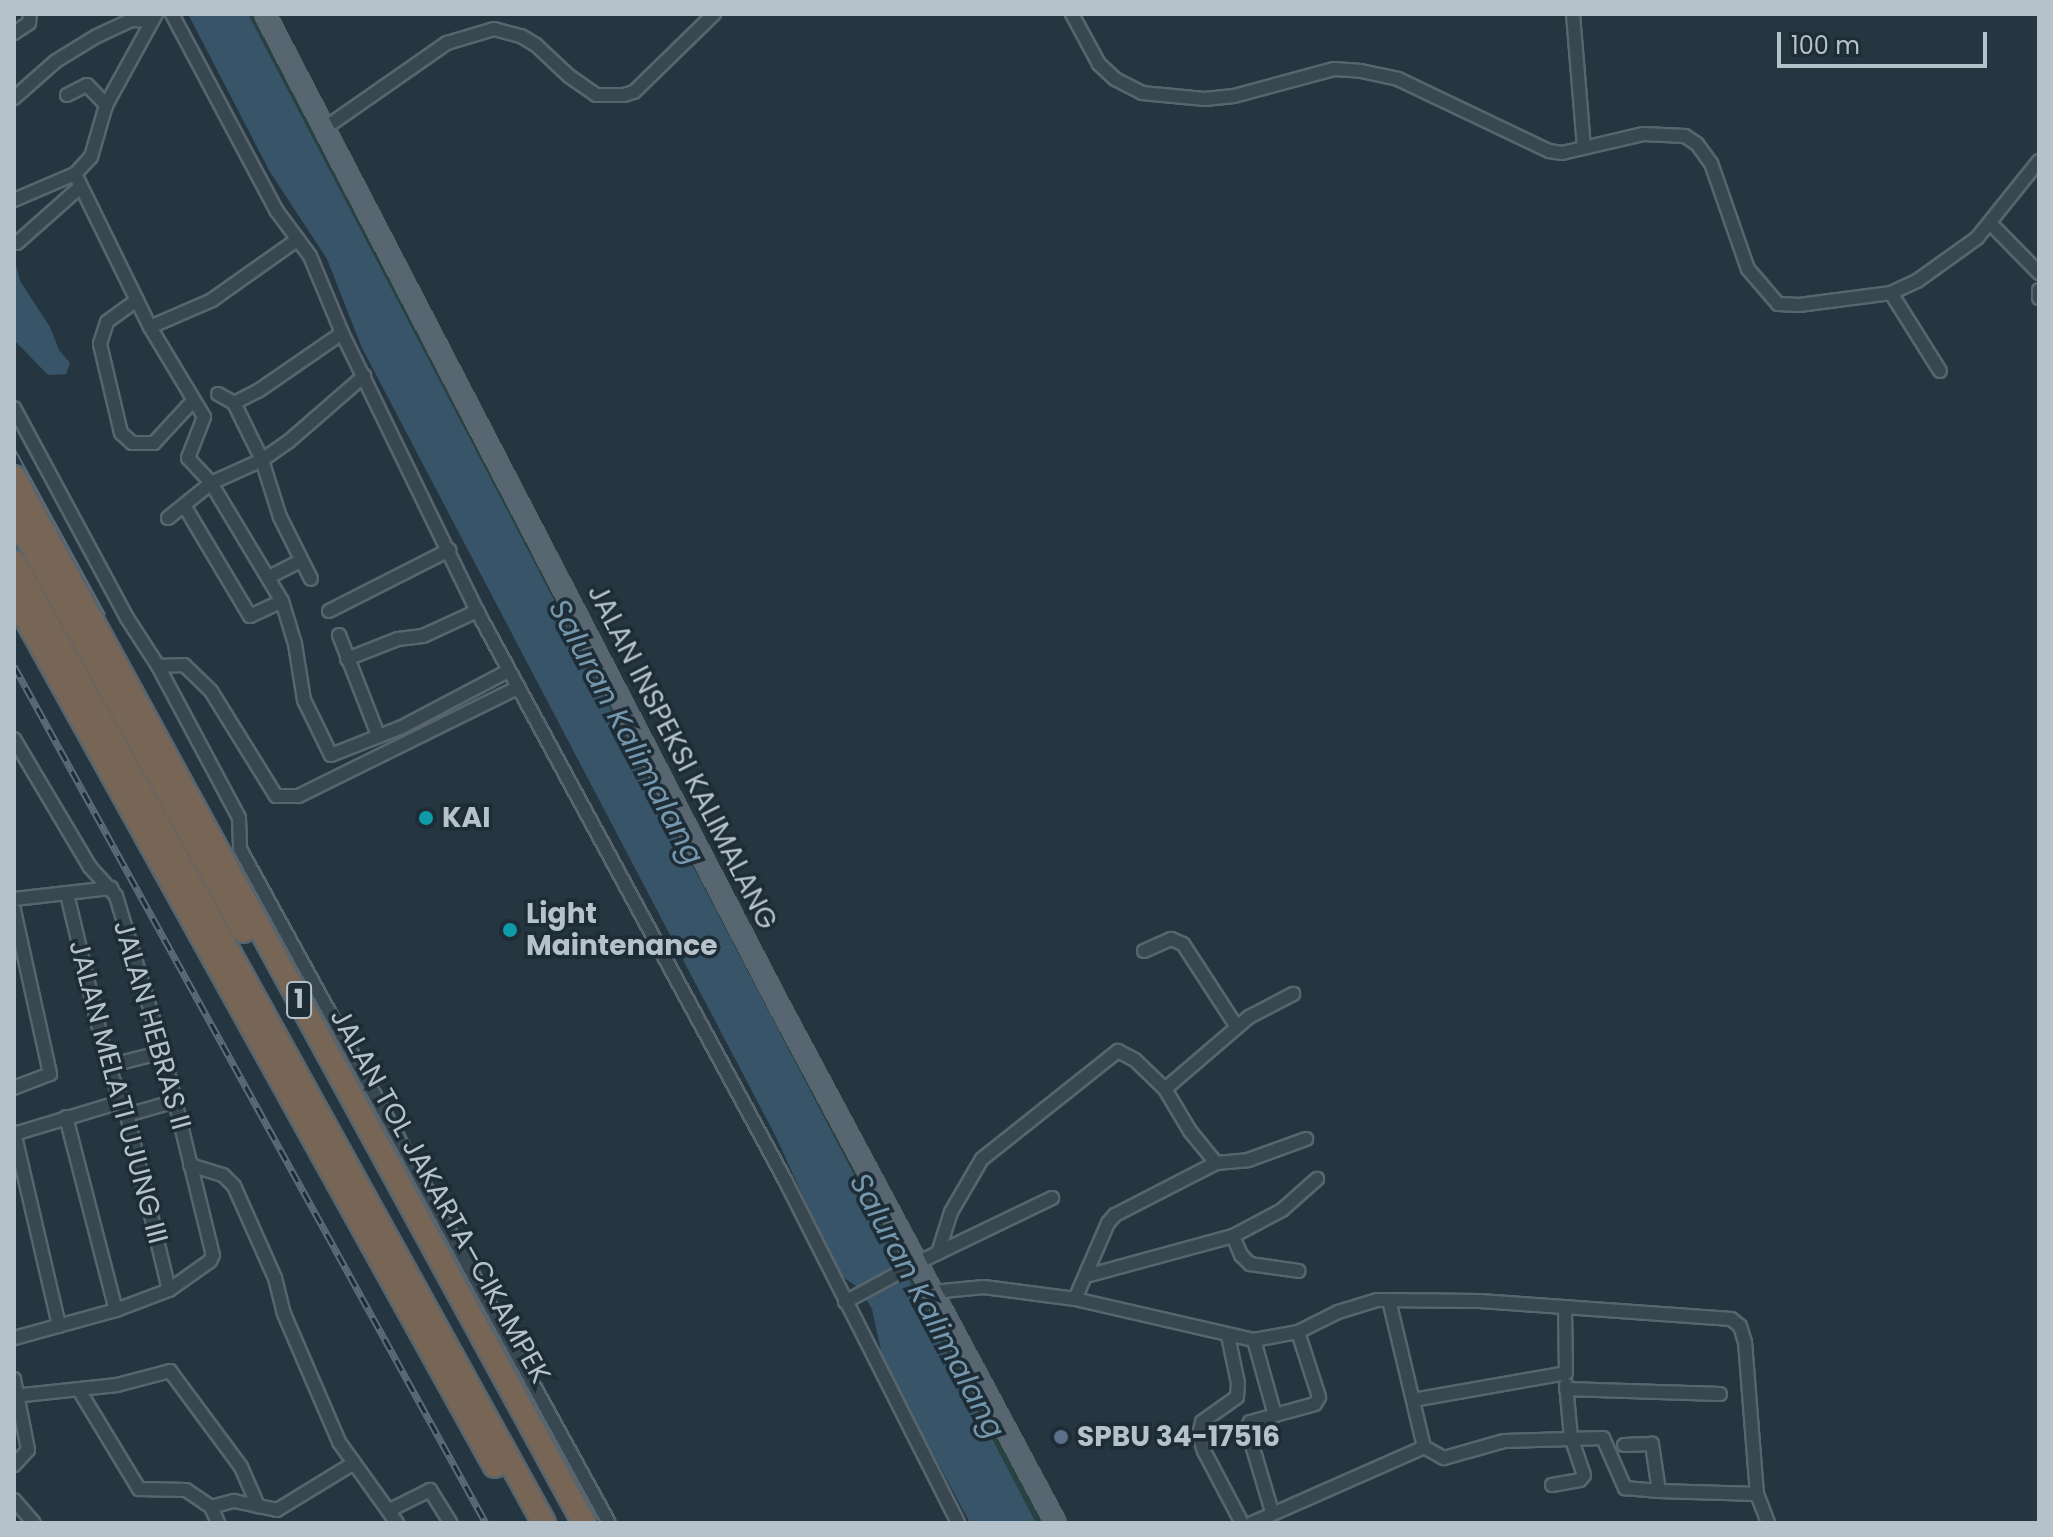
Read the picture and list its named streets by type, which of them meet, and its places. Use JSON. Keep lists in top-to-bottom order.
{
  "streets": {
    "highway": ["1", "JALAN TOL JAKARTA–CIKAMPEK"],
    "main road": ["JALAN INSPEKSI KALIMALANG"],
    "street": ["JALAN HEBRAS II", "JALAN MELATI UJUNG III"]
  },
  "crossings": [
    ["JALAN HEBRAS II", "JALAN MELATI UJUNG III"]
  ],
  "water": ["Saluran Kalimalang"],
  "places": ["KAI", "Light Maintenance", "SPBU 34-17516"],
  "scale_bar": "100 m"
}
